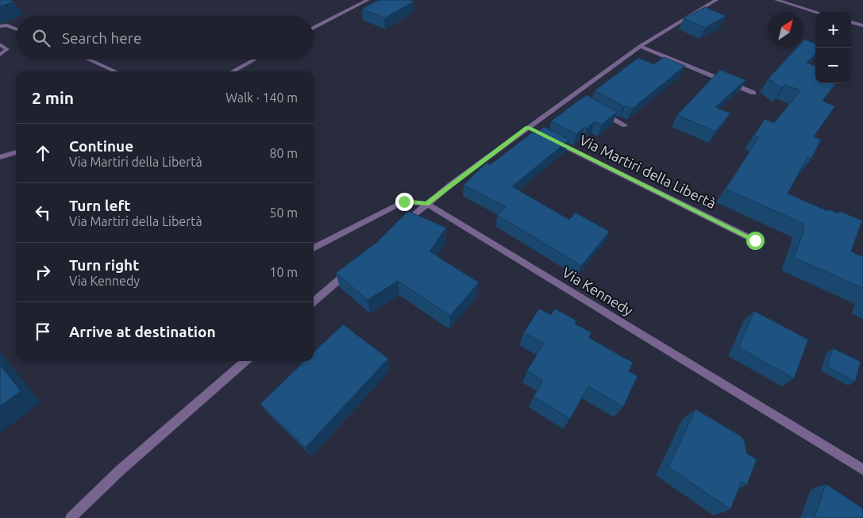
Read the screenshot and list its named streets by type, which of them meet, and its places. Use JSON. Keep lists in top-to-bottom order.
{
  "streets": {
    "street": ["Via Martiri della Libertà", "Via Kennedy"]
  },
  "north": "top right",
  "page": {
    "map_buttons": ["+", "−"],
    "search": "Search here",
    "heading": ["2 min", "Walk · 140 m"],
    "list": [
      ["Continue", "Via Martiri della Libertà", "80 m"],
      ["Turn left", "Via Martiri della Libertà", "50 m"],
      ["Turn right", "Via Kennedy", "10 m"],
      "Arrive at destination"
    ]
  }
}
